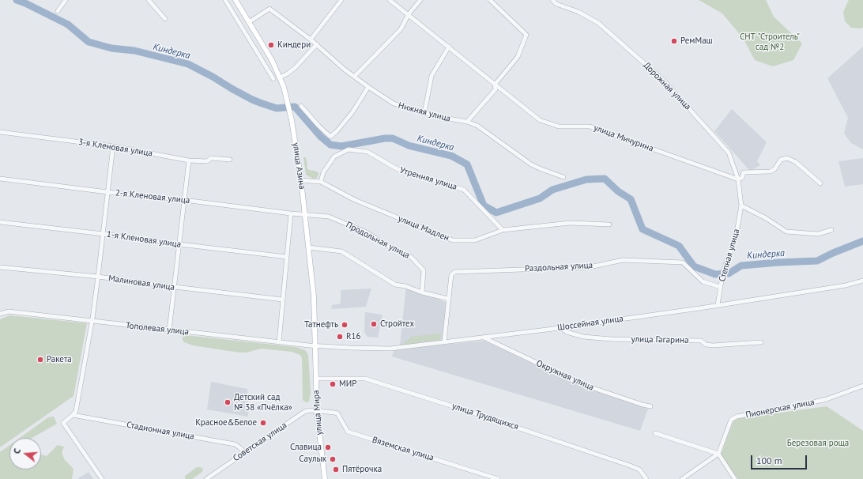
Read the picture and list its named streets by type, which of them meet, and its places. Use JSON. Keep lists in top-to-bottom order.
{
  "streets": {
    "main road": ["улица Азина", "улица Мира"],
    "street": [
      "Дорожная улица",
      "Нижняя улица",
      "улица Мичурина",
      "3-я Кленовая улица",
      "Утренняя улица",
      "2-я Кленовая улица",
      "улица Мадлен",
      "1-я Кленовая улица",
      "Продольная улица",
      "Степная улица",
      "Раздольная улица",
      "Малиновая улица",
      "Шоссейная улица",
      "Тополевая улица",
      "улица Гагарина",
      "Окружная улица",
      "Пионерская улица",
      "улица Трудящихся",
      "Стадионная улица",
      "Советская улица",
      "Вяземская улица"
    ]
  },
  "crossings": [
    ["Дорожная улица", "улица Мичурина"],
    ["Дорожная улица", "Степная улица"],
    ["Нижняя улица", "улица Азина"],
    ["улица Азина", "2-я Кленовая улица"],
    ["улица Азина", "улица Мадлен"],
    ["улица Азина", "Продольная улица"],
    ["улица Азина", "Шоссейная улица"],
    ["улица Азина", "Тополевая улица"],
    ["улица Азина", "улица Мира"],
    ["Утренняя улица", "улица Мадлен"],
    ["2-я Кленовая улица", "Продольная улица"],
    ["Степная улица", "Раздольная улица"],
    ["Степная улица", "Шоссейная улица"],
    ["Раздольная улица", "Шоссейная улица"],
    ["Шоссейная улица", "Тополевая улица"],
    ["Шоссейная улица", "улица Гагарина"],
    ["Шоссейная улица", "Окружная улица"],
    ["Шоссейная улица", "улица Мира"],
    ["Тополевая улица", "улица Мира"],
    ["улица Мира", "улица Трудящихся"],
    ["улица Мира", "Советская улица"],
    ["улица Мира", "Вяземская улица"],
    ["Стадионная улица", "Советская улица"],
    ["Советская улица", "Вяземская улица"]
  ],
  "water": ["Киндерка"],
  "parks": ["СНТ \"Строитель\" сад №2", "Березовая роща"],
  "places": [
    "РемМаш",
    "Киндери",
    "Стройтех",
    "Татнефть",
    "R16",
    "Ракета",
    "МИР",
    "Детский сад № 38 «Пчёлка»",
    "Красное&Белое",
    "Славица",
    "Саулык",
    "Пятёрочка"
  ],
  "scale_bar": "100 m",
  "north": "left"
}
